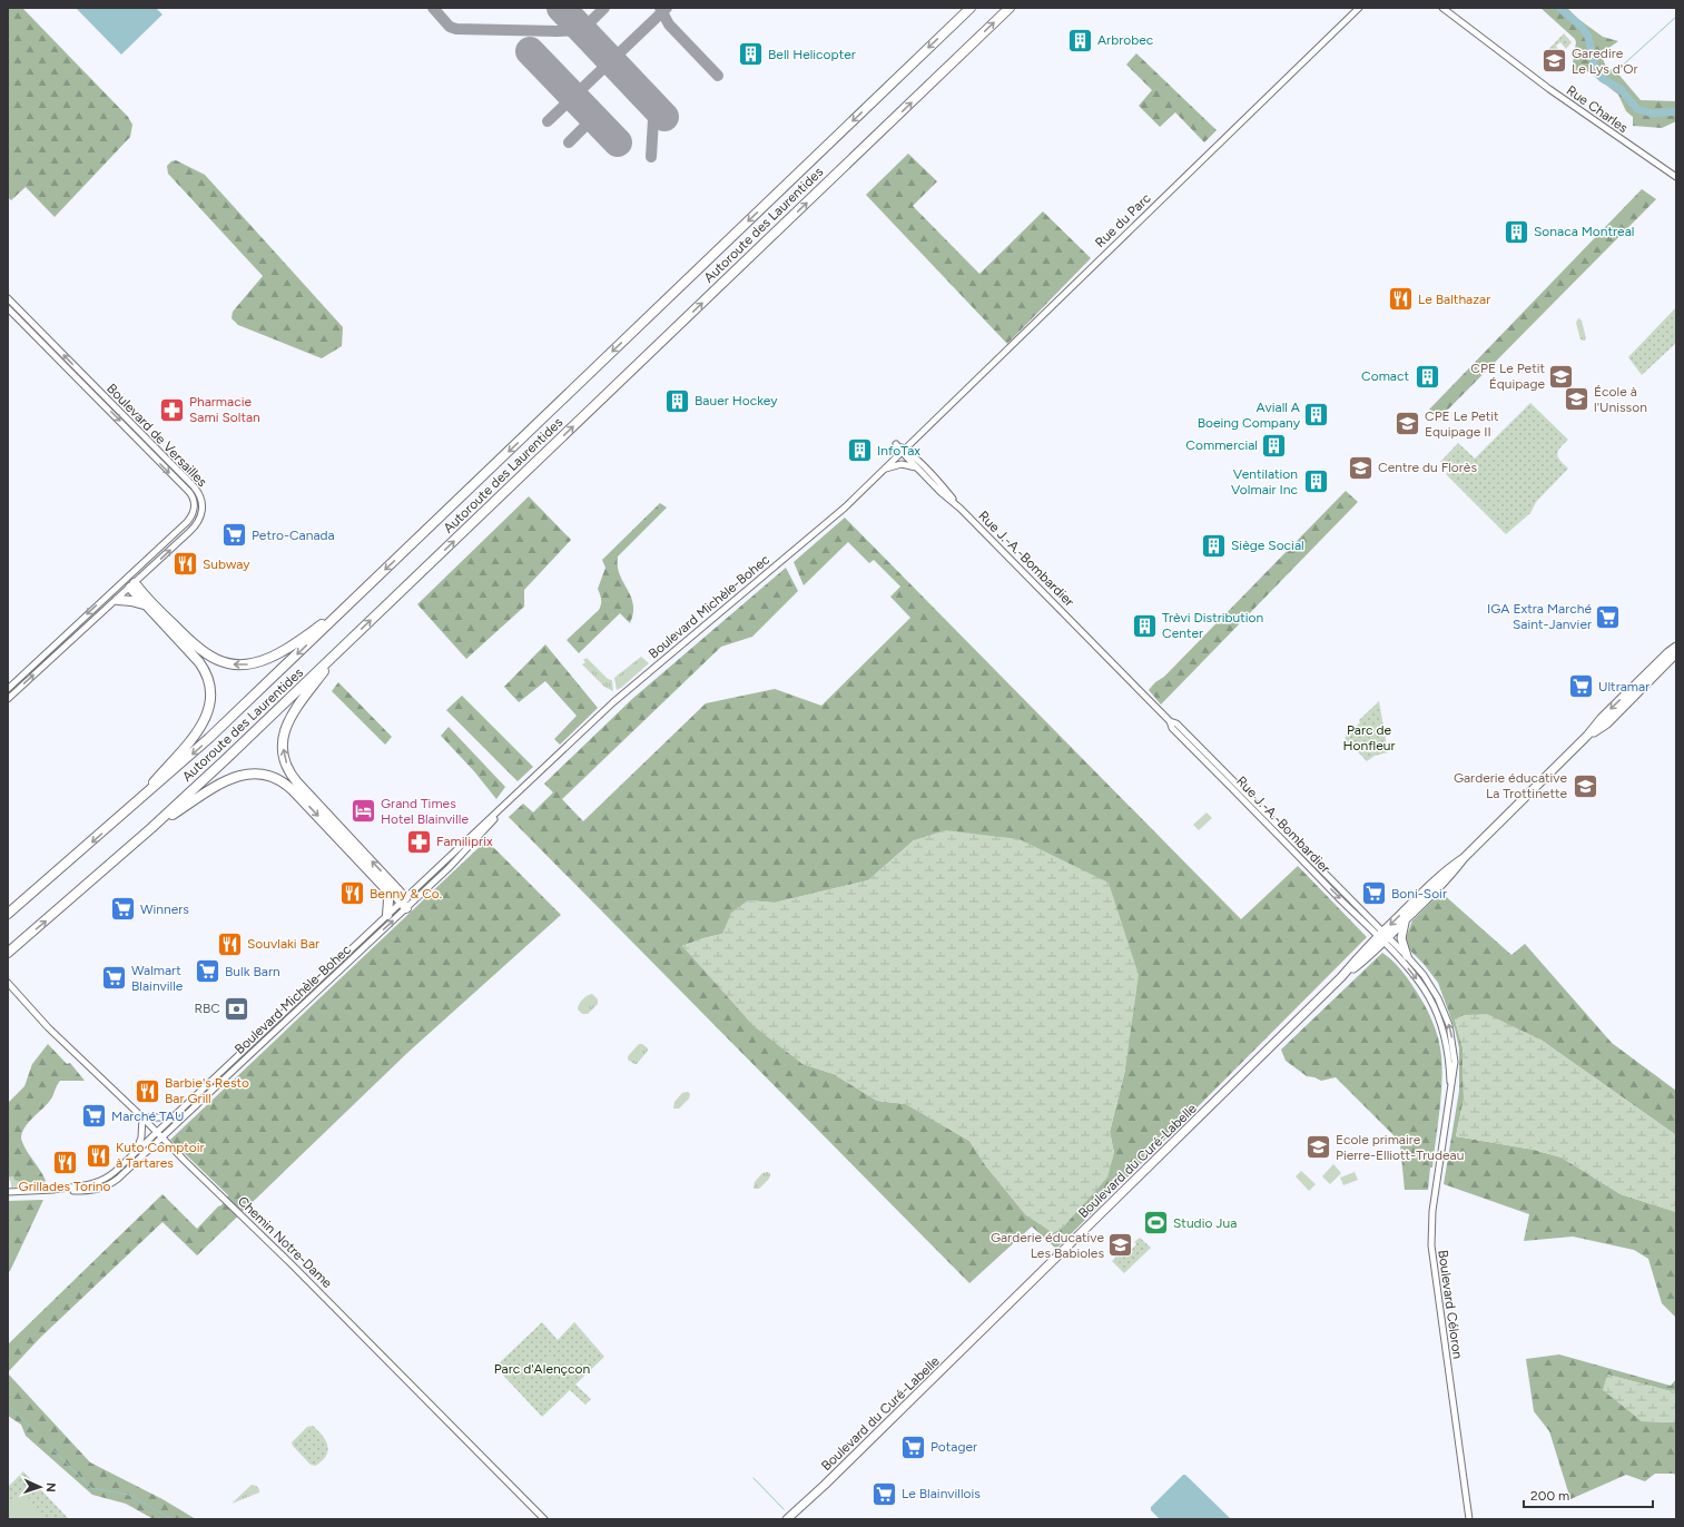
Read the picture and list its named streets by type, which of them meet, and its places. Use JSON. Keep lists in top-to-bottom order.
{
  "streets": {
    "highway": ["Autoroute des Laurentides"],
    "main road": ["Boulevard du Curé-Labelle"],
    "street": [
      "Rue Charles",
      "Rue du Parc",
      "Boulevard de Versailles",
      "Rue J.-A.-Bombardier",
      "Boulevard Michèle-Bohec",
      "Chemin Notre-Dame",
      "Boulevard Céloron"
    ]
  },
  "crossings": [
    ["Rue du Parc", "Rue J.-A.-Bombardier"],
    ["Rue du Parc", "Boulevard Michèle-Bohec"],
    ["Rue J.-A.-Bombardier", "Boulevard Michèle-Bohec"],
    ["Rue J.-A.-Bombardier", "Boulevard du Curé-Labelle"],
    ["Rue J.-A.-Bombardier", "Boulevard Céloron"],
    ["Boulevard Michèle-Bohec", "Chemin Notre-Dame"],
    ["Boulevard du Curé-Labelle", "Boulevard Céloron"]
  ],
  "parks": ["Parc de Honfleur", "Parc d'Alençcon"],
  "places": {
    "building": [
      "Arbrobec",
      "Bell Helicopter",
      "Sonaca Montreal",
      "Comact",
      "Bauer Hockey",
      "Aviall A Boeing Company",
      "Commercial",
      "InfoTax",
      "Ventilation Volmair Inc",
      "Siège Social",
      "Trèvi Distribution Center"
    ],
    "school or university": [
      "Garedire Le Lys d'Or",
      "CPE Le Petit Équipage",
      "École à l'Unisson",
      "CPE Le Petit Equipage II",
      "Centre du Florès",
      "Garderie éducative La Trottinette",
      "Ecole primaire Pierre-Elliott-Trudeau",
      "Garderie éducative Les Babioles"
    ],
    "restaurant": [
      "Le Balthazar",
      "Subway",
      "Benny & Co.",
      "Souvlaki Bar",
      "Barbie's Resto Bar Grill",
      "Kuto Comptoir à Tartares",
      "Grillades Torino"
    ],
    "pharmacy": ["Pharmacie Sami Soltan", "Familiprix"],
    "supermarket": [
      "Petro-Canada",
      "IGA Extra Marché Saint-Janvier",
      "Ultramar",
      "Boni-Soir",
      "Winners",
      "Bulk Barn",
      "Walmart Blainville",
      "Marché TAU",
      "Potager",
      "Le Blainvillois"
    ],
    "hotel": ["Grand Times Hotel Blainville"],
    "bank": ["RBC"],
    "sports": ["Studio Jua"]
  },
  "scale_bar": "200 m",
  "north": "right"
}
